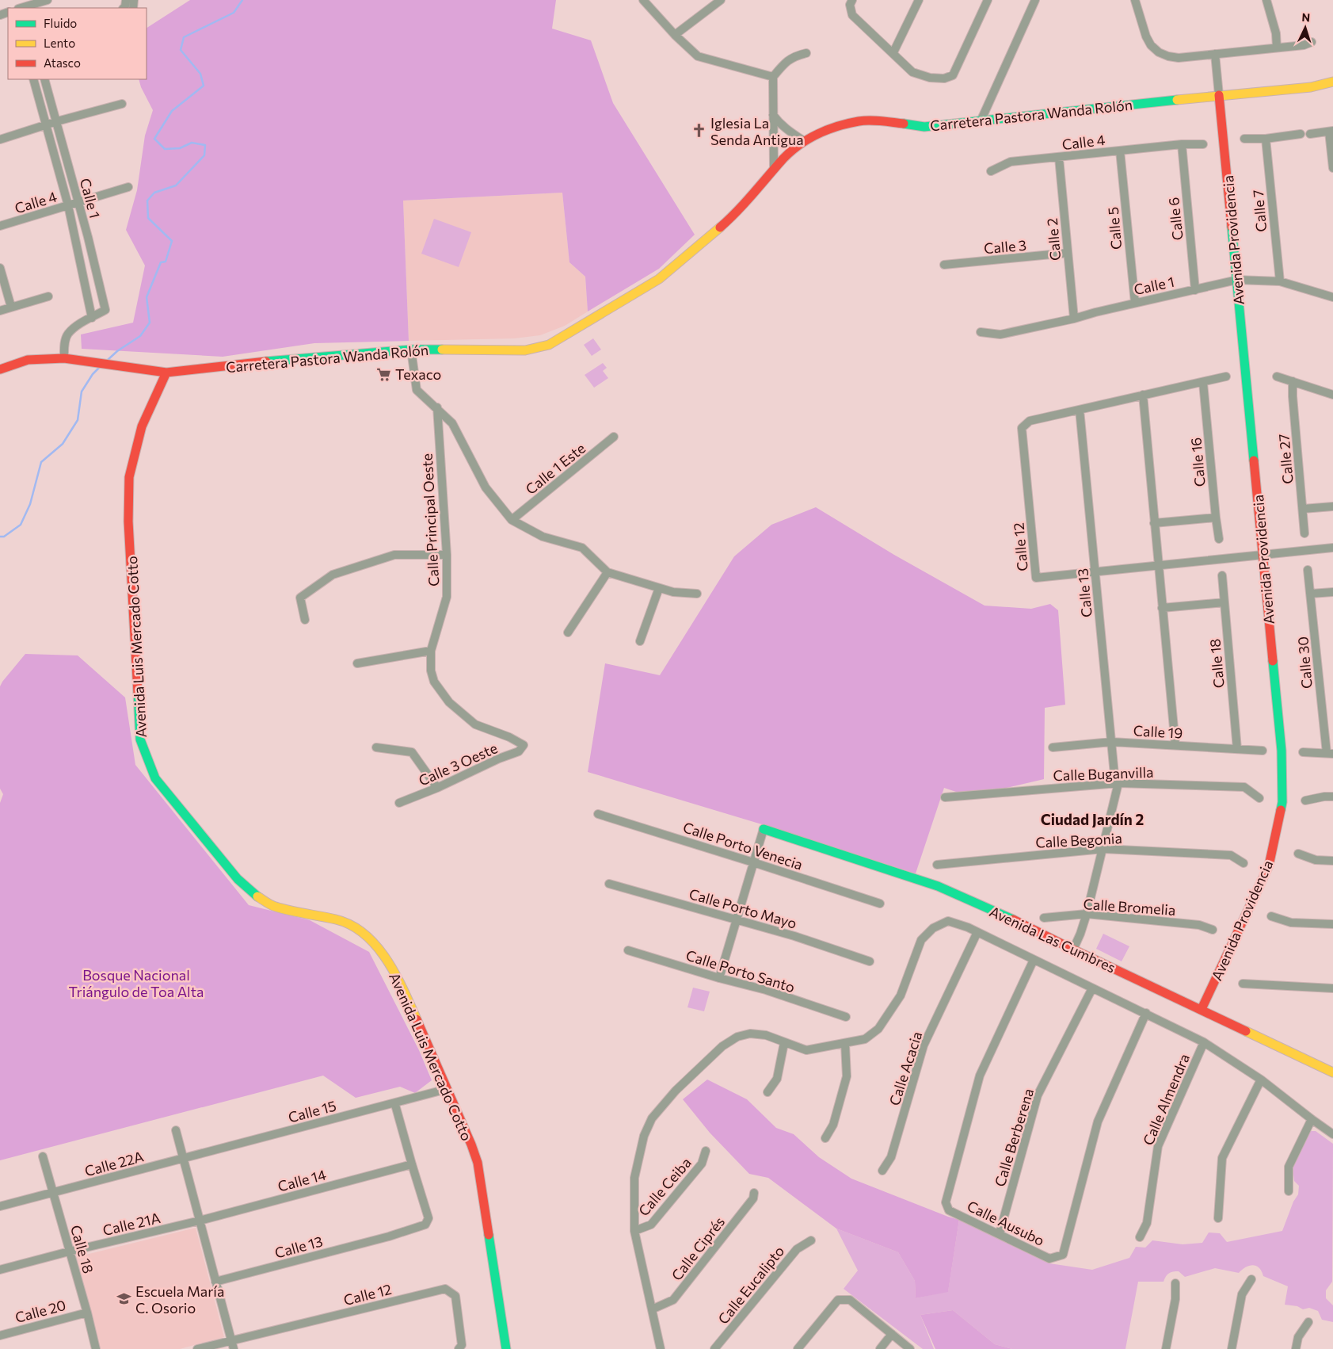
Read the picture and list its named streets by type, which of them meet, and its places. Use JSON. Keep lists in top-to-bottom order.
{
  "streets": {
    "street": [
      "Carretera Pastora Wanda Rolón",
      "Calle 4",
      "Calle 1",
      "Calle 7",
      "Calle 6",
      "Calle 5",
      "Calle 2",
      "Avenida Providencia",
      "Calle 3",
      "Calle 27",
      "Calle 16",
      "Calle 1 Este",
      "Calle Principal Oeste",
      "Calle 12",
      "Calle 13",
      "Avenida Luis Mercado Cotto",
      "Calle 30",
      "Calle 18",
      "Calle 19",
      "Calle 3 Oeste",
      "Calle Buganvilla",
      "Calle Begonia",
      "Calle Porto Venecia",
      "Calle Bromelia",
      "Calle Porto Mayo",
      "Avenida Las Cumbres",
      "Calle Porto Santo",
      "Calle Acacia",
      "Calle Almendra",
      "Calle 15",
      "Calle Berberena",
      "Calle 22A",
      "Calle 14",
      "Calle Ceiba",
      "Calle Ausubo",
      "Calle 21A",
      "Calle Ciprés",
      "Calle Eucalipto",
      "Calle 20"
    ]
  },
  "crossings": [
    ["Carretera Pastora Wanda Rolón", "Calle 1"],
    ["Carretera Pastora Wanda Rolón", "Avenida Providencia"],
    ["Carretera Pastora Wanda Rolón", "Avenida Luis Mercado Cotto"],
    ["Calle 4", "Calle 1"],
    ["Calle 4", "Calle 6"],
    ["Calle 4", "Calle 5"],
    ["Calle 4", "Calle 2"],
    ["Calle 1", "Calle 7"],
    ["Calle 1", "Calle 6"],
    ["Calle 1", "Calle 5"],
    ["Calle 1", "Calle 2"],
    ["Calle 1", "Avenida Providencia"],
    ["Calle 2", "Calle 3"],
    ["Avenida Providencia", "Calle 12"],
    ["Avenida Providencia", "Avenida Las Cumbres"],
    ["Calle 16", "Calle 12"],
    ["Calle Principal Oeste", "Calle 3 Oeste"],
    ["Calle 12", "Calle 13"],
    ["Calle 13", "Calle 19"],
    ["Calle 13", "Calle 14"],
    ["Avenida Luis Mercado Cotto", "Calle 15"],
    ["Calle 18", "Calle 19"],
    ["Calle 18", "Calle 22A"],
    ["Calle 18", "Calle 21A"],
    ["Calle 18", "Calle 20"],
    ["Calle 15", "Calle 22A"],
    ["Calle Berberena", "Calle Ausubo"],
    ["Calle 14", "Calle 21A"]
  ],
  "districts": ["Ciudad Jardín 2"],
  "parks": ["Bosque Nacional Triángulo de Toa Alta"],
  "places": {
    "church": ["Iglesia La Senda Antigua"],
    "supermarket": ["Texaco"],
    "school or university": ["Escuela María C. Osorio"]
  },
  "legend": ["Fluido", "Lento", "Atasco"],
  "north": "top"
}
